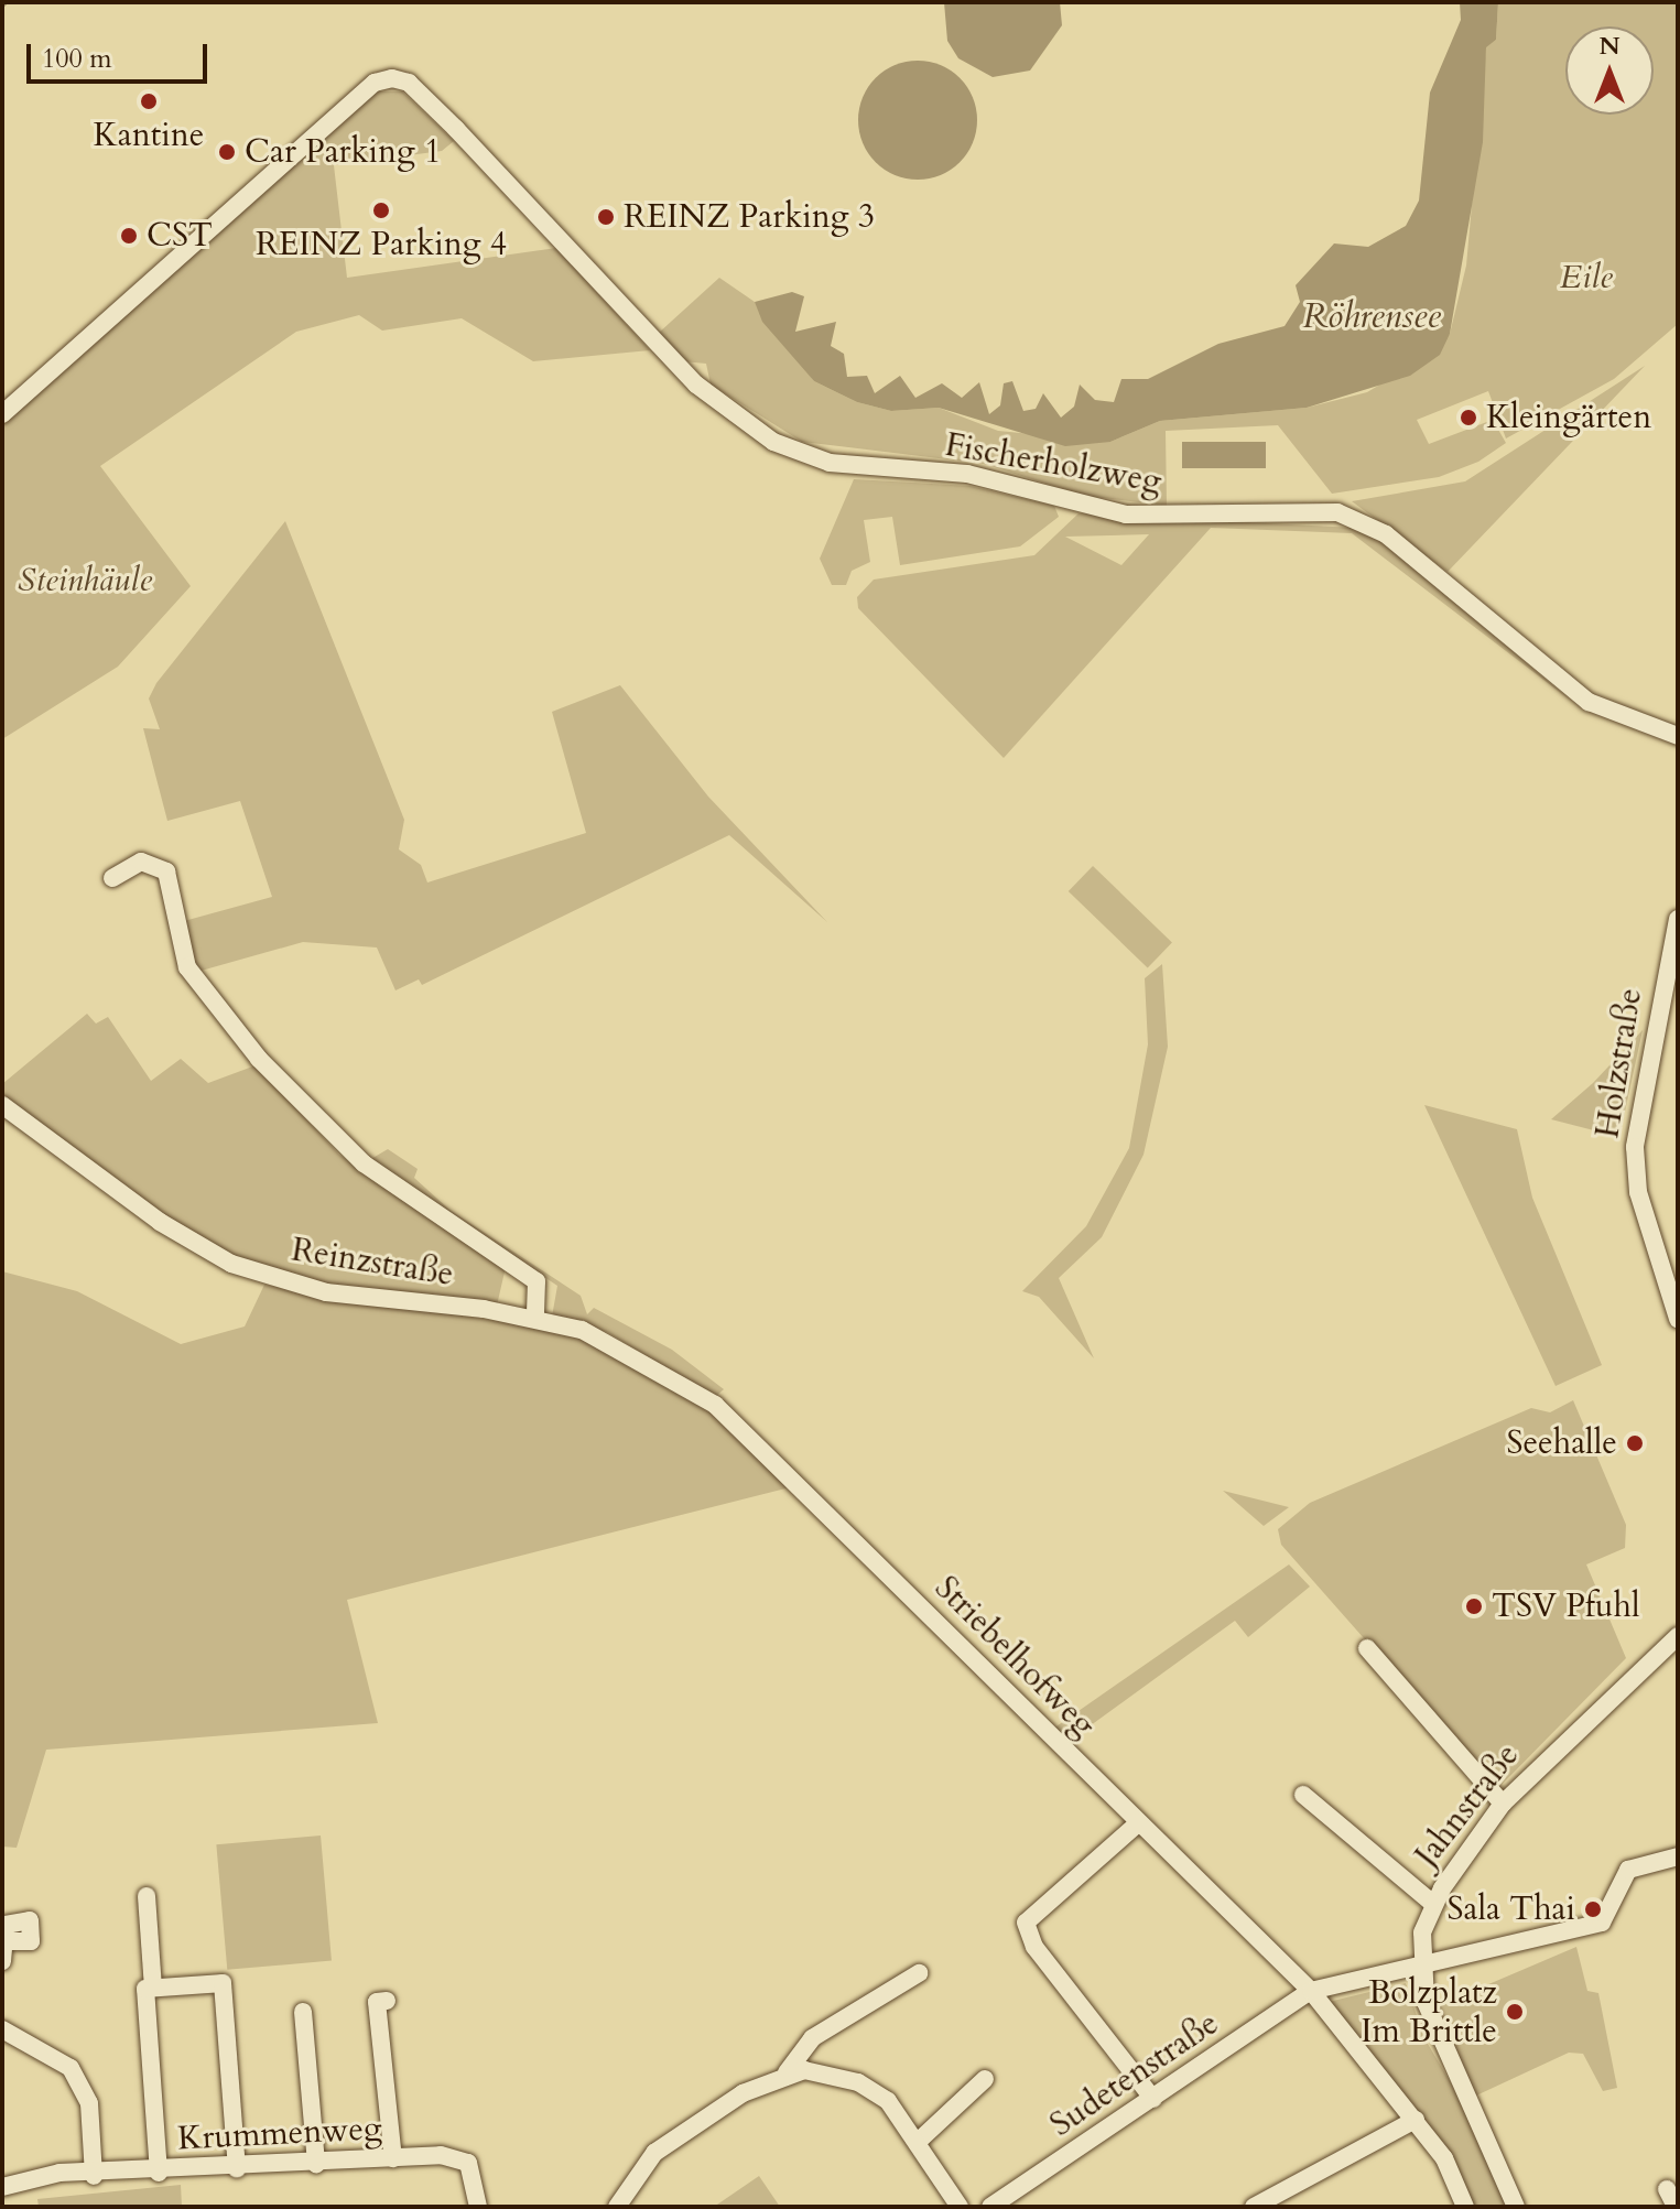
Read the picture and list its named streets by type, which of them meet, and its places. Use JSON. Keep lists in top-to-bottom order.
{
  "streets": {
    "street": [
      "Fischerholzweg",
      "Holzstraße",
      "Reinzstraße",
      "Striebelhofweg",
      "Jahnstraße",
      "Sudetenstraße",
      "Krummenweg"
    ]
  },
  "crossings": [
    ["Reinzstraße", "Striebelhofweg"],
    ["Striebelhofweg", "Sudetenstraße"]
  ],
  "water": ["Röhrensee"],
  "parks": ["Eile", "Steinhäule"],
  "places": [
    "Kantine",
    "Car Parking 1",
    "REINZ Parking 4",
    "REINZ Parking 3",
    "CST",
    "Kleingärten",
    "Seehalle",
    "TSV Pfuhl",
    "Sala Thai",
    "Bolzplatz Im Brittle"
  ],
  "scale_bar": "100 m",
  "north": "top"
}
